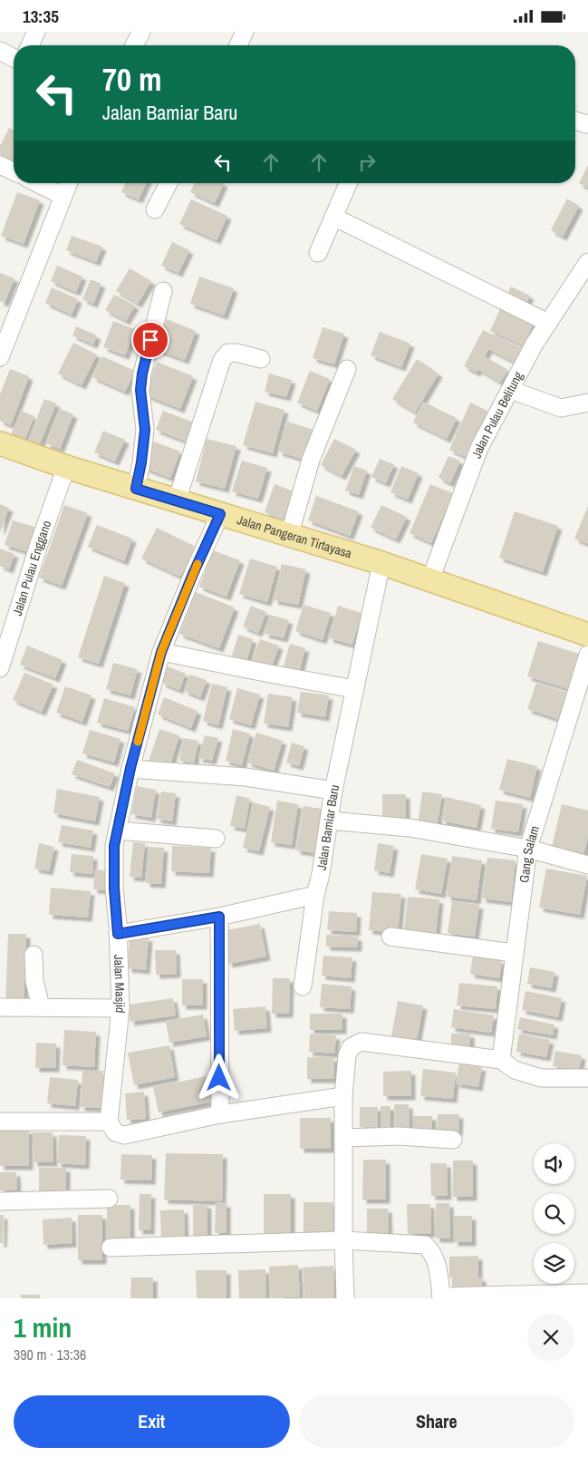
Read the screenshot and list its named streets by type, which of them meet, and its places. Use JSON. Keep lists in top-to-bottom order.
{
  "streets": {
    "main road": ["Jalan Pangeran Tirtayasa"],
    "street": [
      "Jalan Pulau Belitung",
      "Jalan Pulau Enggano",
      "Jalan Bamiar Baru",
      "Gang Salam",
      "Jalan Masjid"
    ]
  },
  "crossings": [
    ["Jalan Pulau Belitung", "Jalan Pangeran Tirtayasa"],
    ["Jalan Pangeran Tirtayasa", "Jalan Pulau Enggano"],
    ["Jalan Pangeran Tirtayasa", "Jalan Bamiar Baru"],
    ["Jalan Pangeran Tirtayasa", "Jalan Masjid"]
  ],
  "page": {
    "status": "13:35",
    "turn": ["70 m", "Jalan Bamiar Baru"],
    "heading": ["1 min", "390 m · 13:36"],
    "buttons": ["Exit", "Share"]
  }
}
